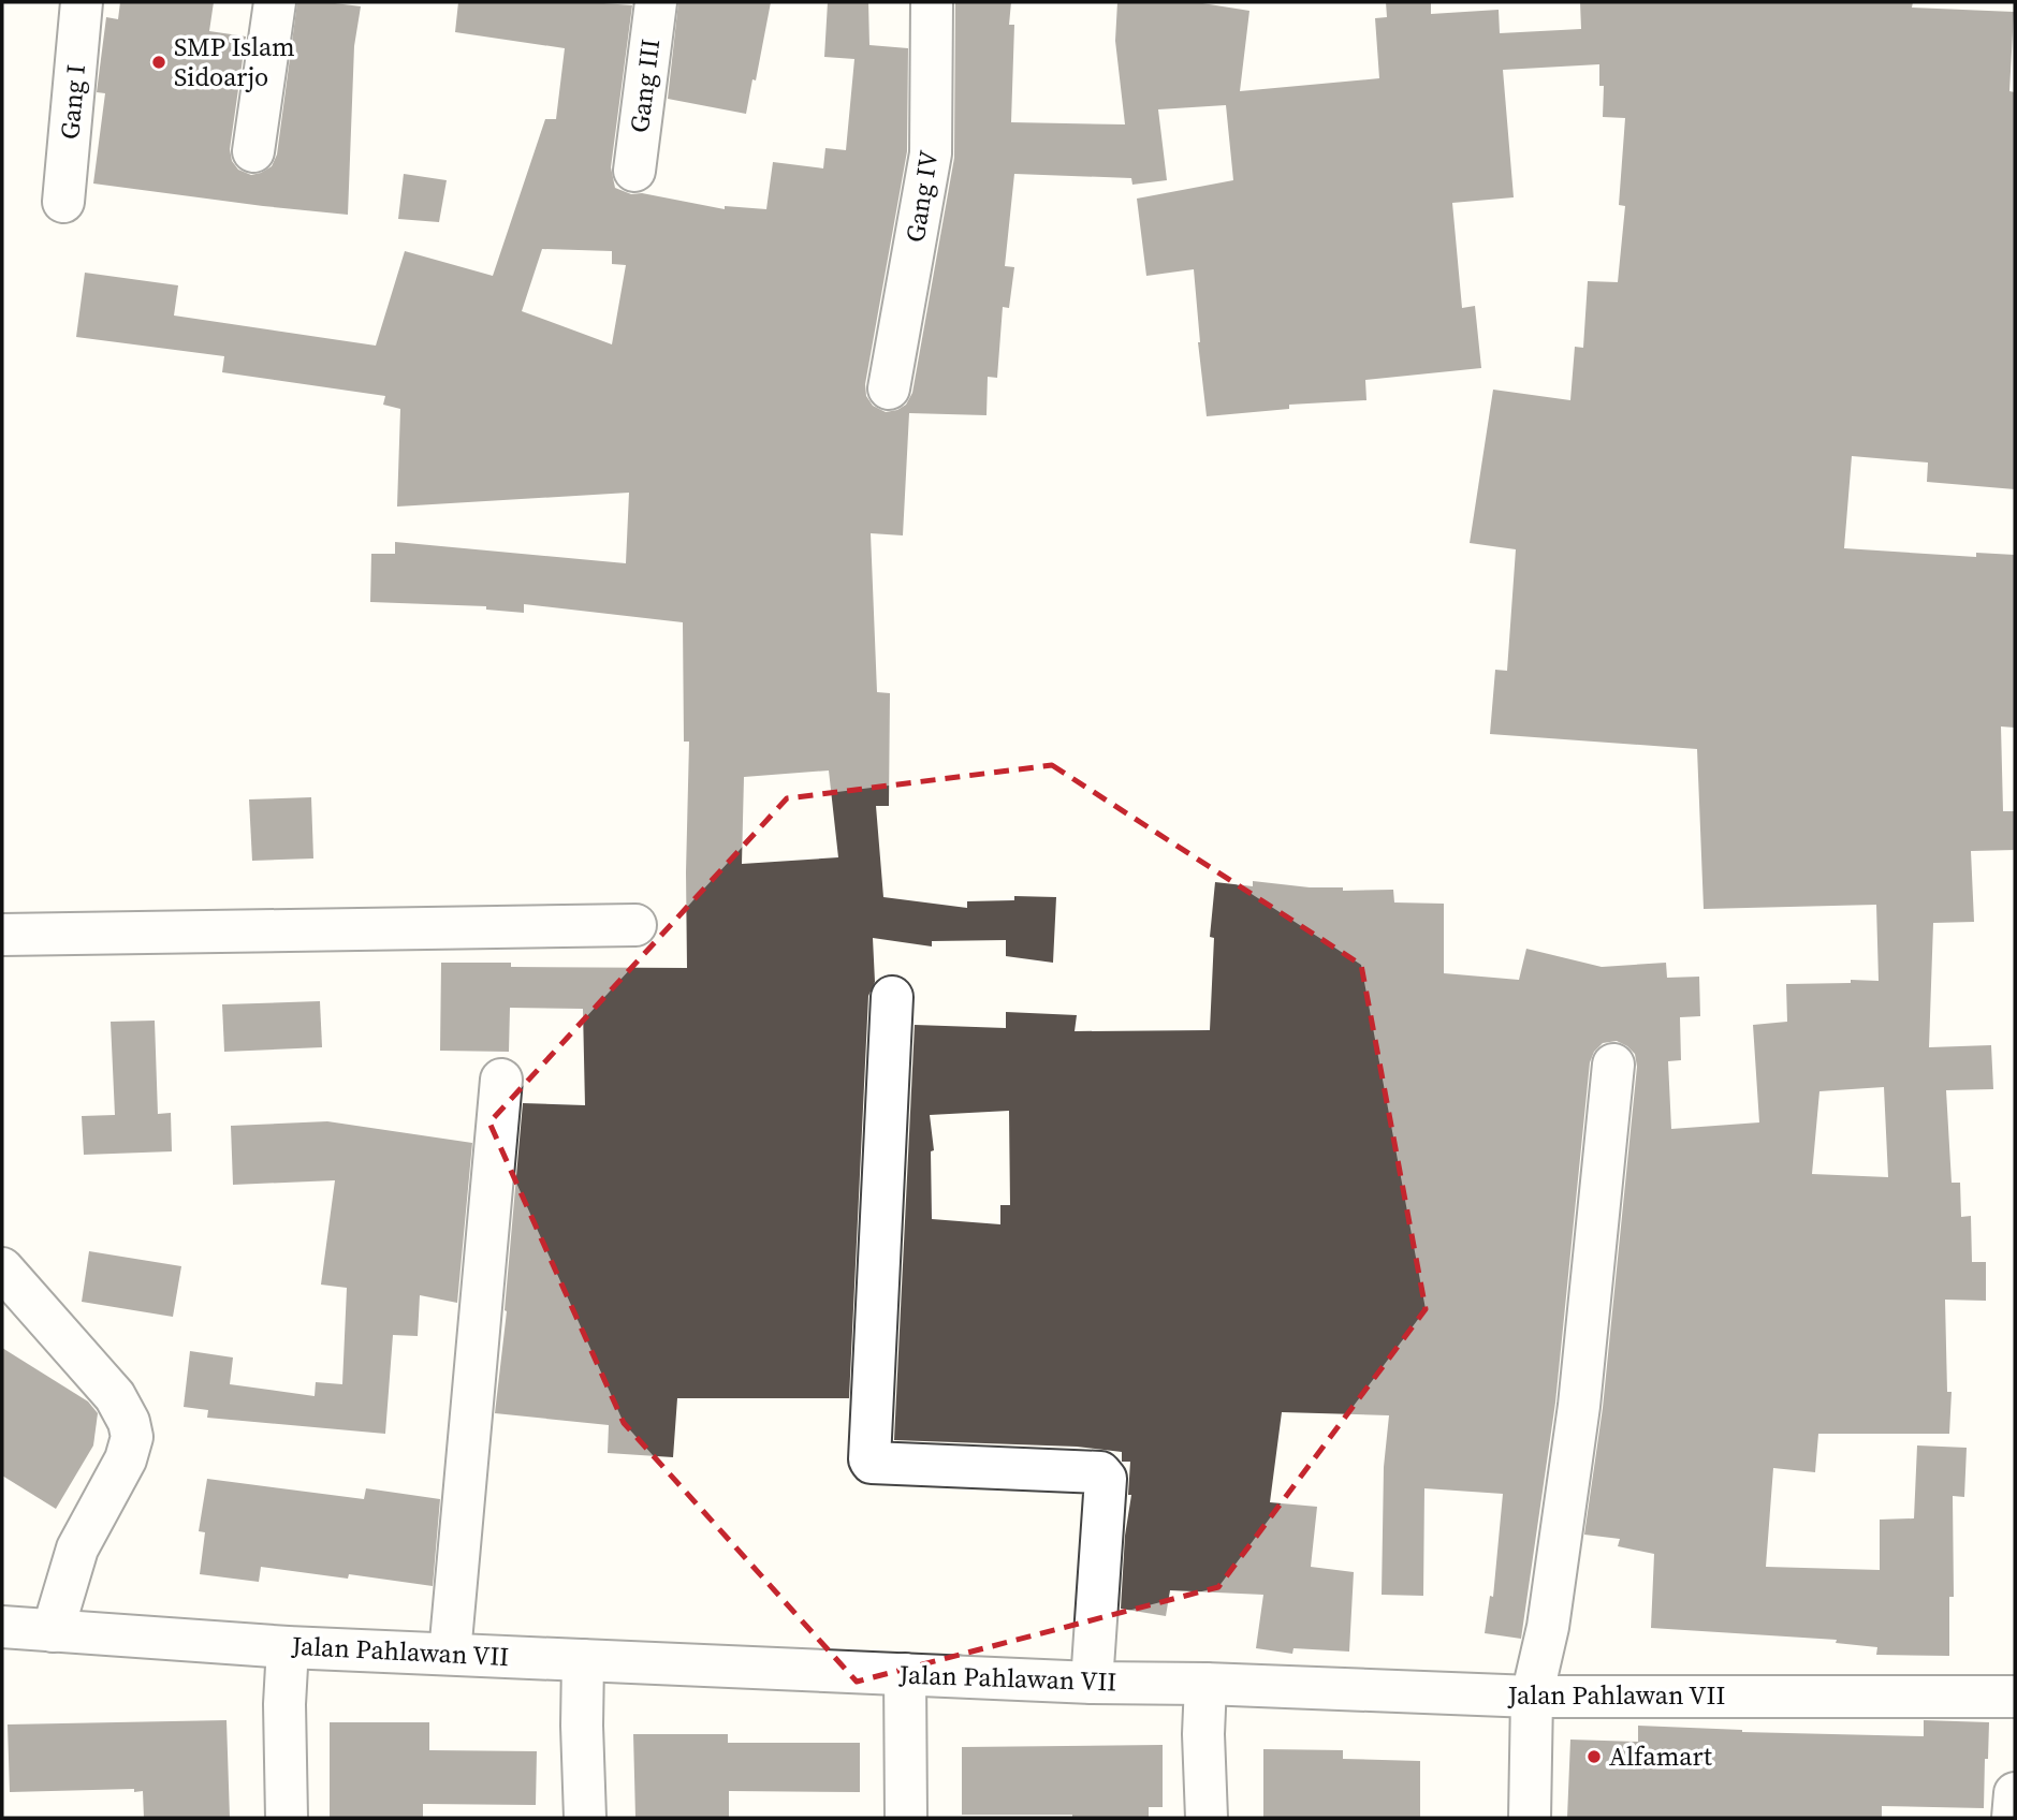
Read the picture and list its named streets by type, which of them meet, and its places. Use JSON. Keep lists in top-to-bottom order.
{
  "streets": {
    "street": [
      "Gang III",
      "Gang I",
      "Gang IV",
      "Jalan Pahlawan VII"
    ]
  },
  "places": ["SMP Islam Sidoarjo", "Alfamart"]
}
